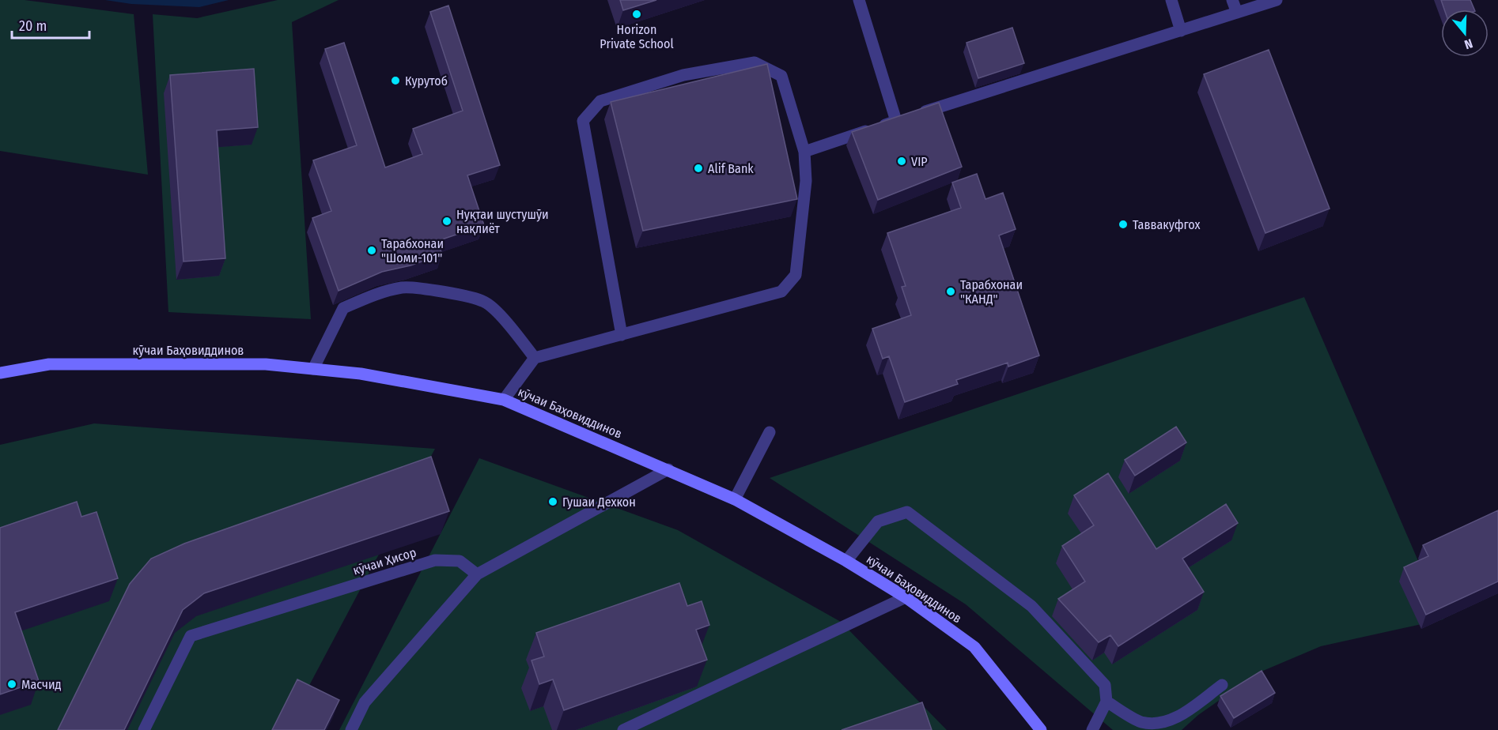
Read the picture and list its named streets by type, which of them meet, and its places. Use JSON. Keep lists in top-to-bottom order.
{
  "streets": {
    "street": ["кӯчаи Баҳовиддинов", "кӯчаи Ҳисор"]
  },
  "places": [
    "Horizon Private School",
    "Курутоб",
    "VIP",
    "Alif Bank",
    "Нуқтаи шустушӯи нақлиёт",
    "Таввакуфгох",
    "Тарабхонаи \"Шоми-101\"",
    "Тарабхонаи \"КАНД\"",
    "Гушаи Дехкон",
    "Масчид"
  ],
  "scale_bar": "20 m",
  "north": "bottom"
}
